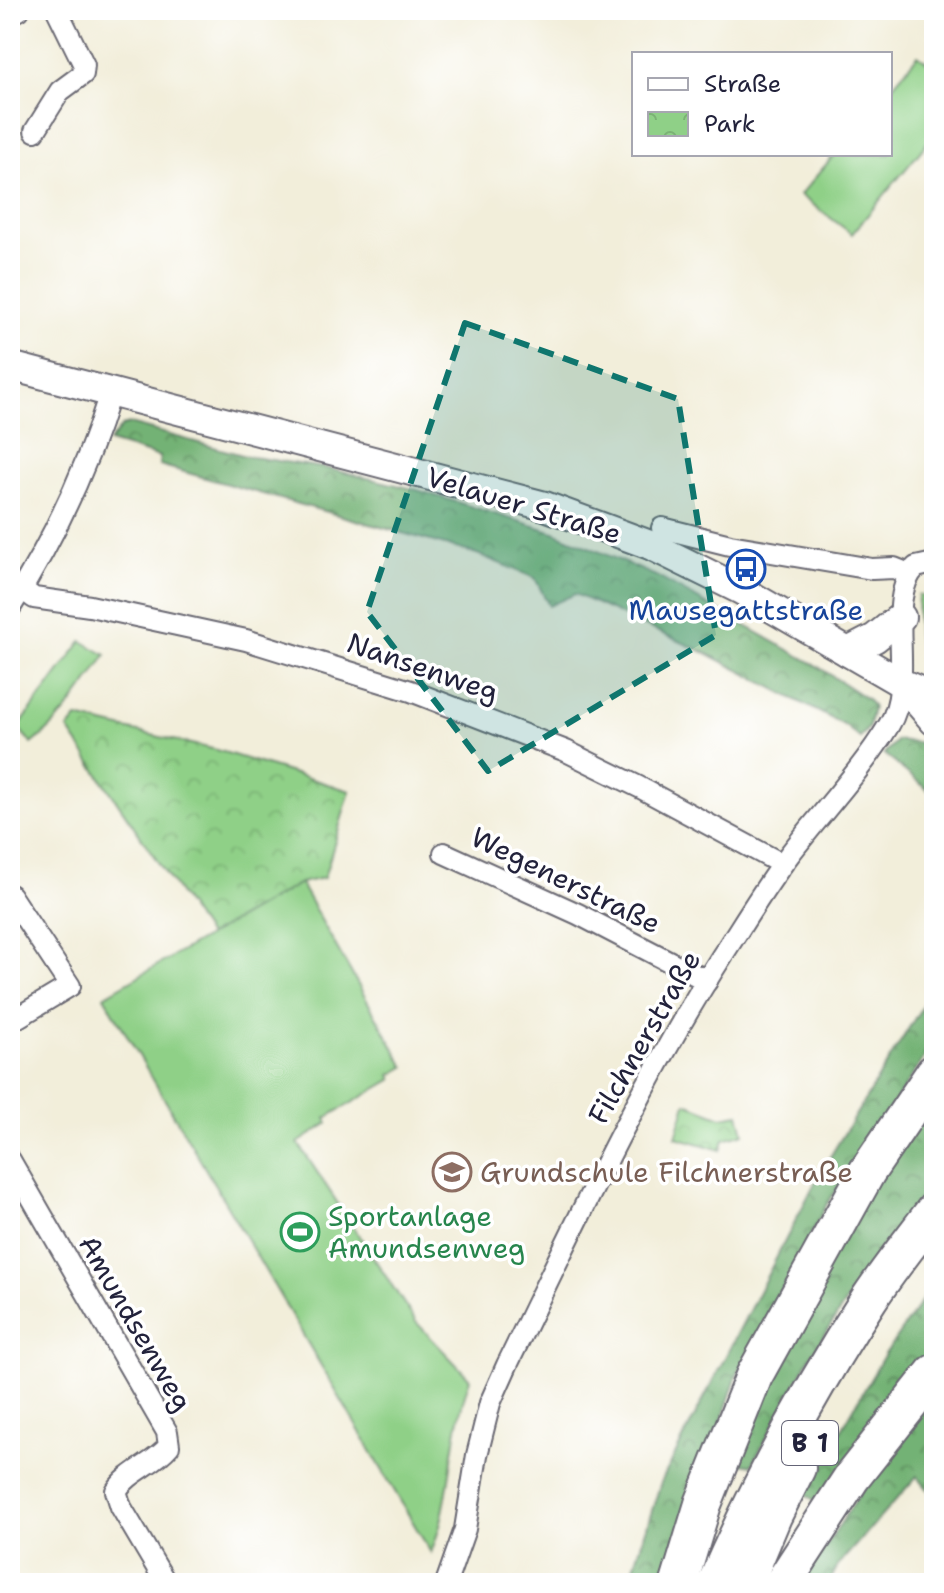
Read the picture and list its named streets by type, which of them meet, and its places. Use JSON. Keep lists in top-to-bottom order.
{
  "streets": {
    "highway": ["B 1"],
    "main road": ["Velauer Straße"],
    "street": [
      "Nansenweg",
      "Wegenerstraße",
      "Filchnerstraße",
      "Amundsenweg"
    ]
  },
  "crossings": [
    ["Velauer Straße", "Filchnerstraße"],
    ["Nansenweg", "Filchnerstraße"],
    ["Wegenerstraße", "Filchnerstraße"]
  ],
  "places": {
    "bus stop": ["Mausegattstraße"],
    "school or university": ["Grundschule Filchnerstraße"],
    "sports": ["Sportanlage Amundsenweg"]
  },
  "legend": ["Straße", "Park"]
}
